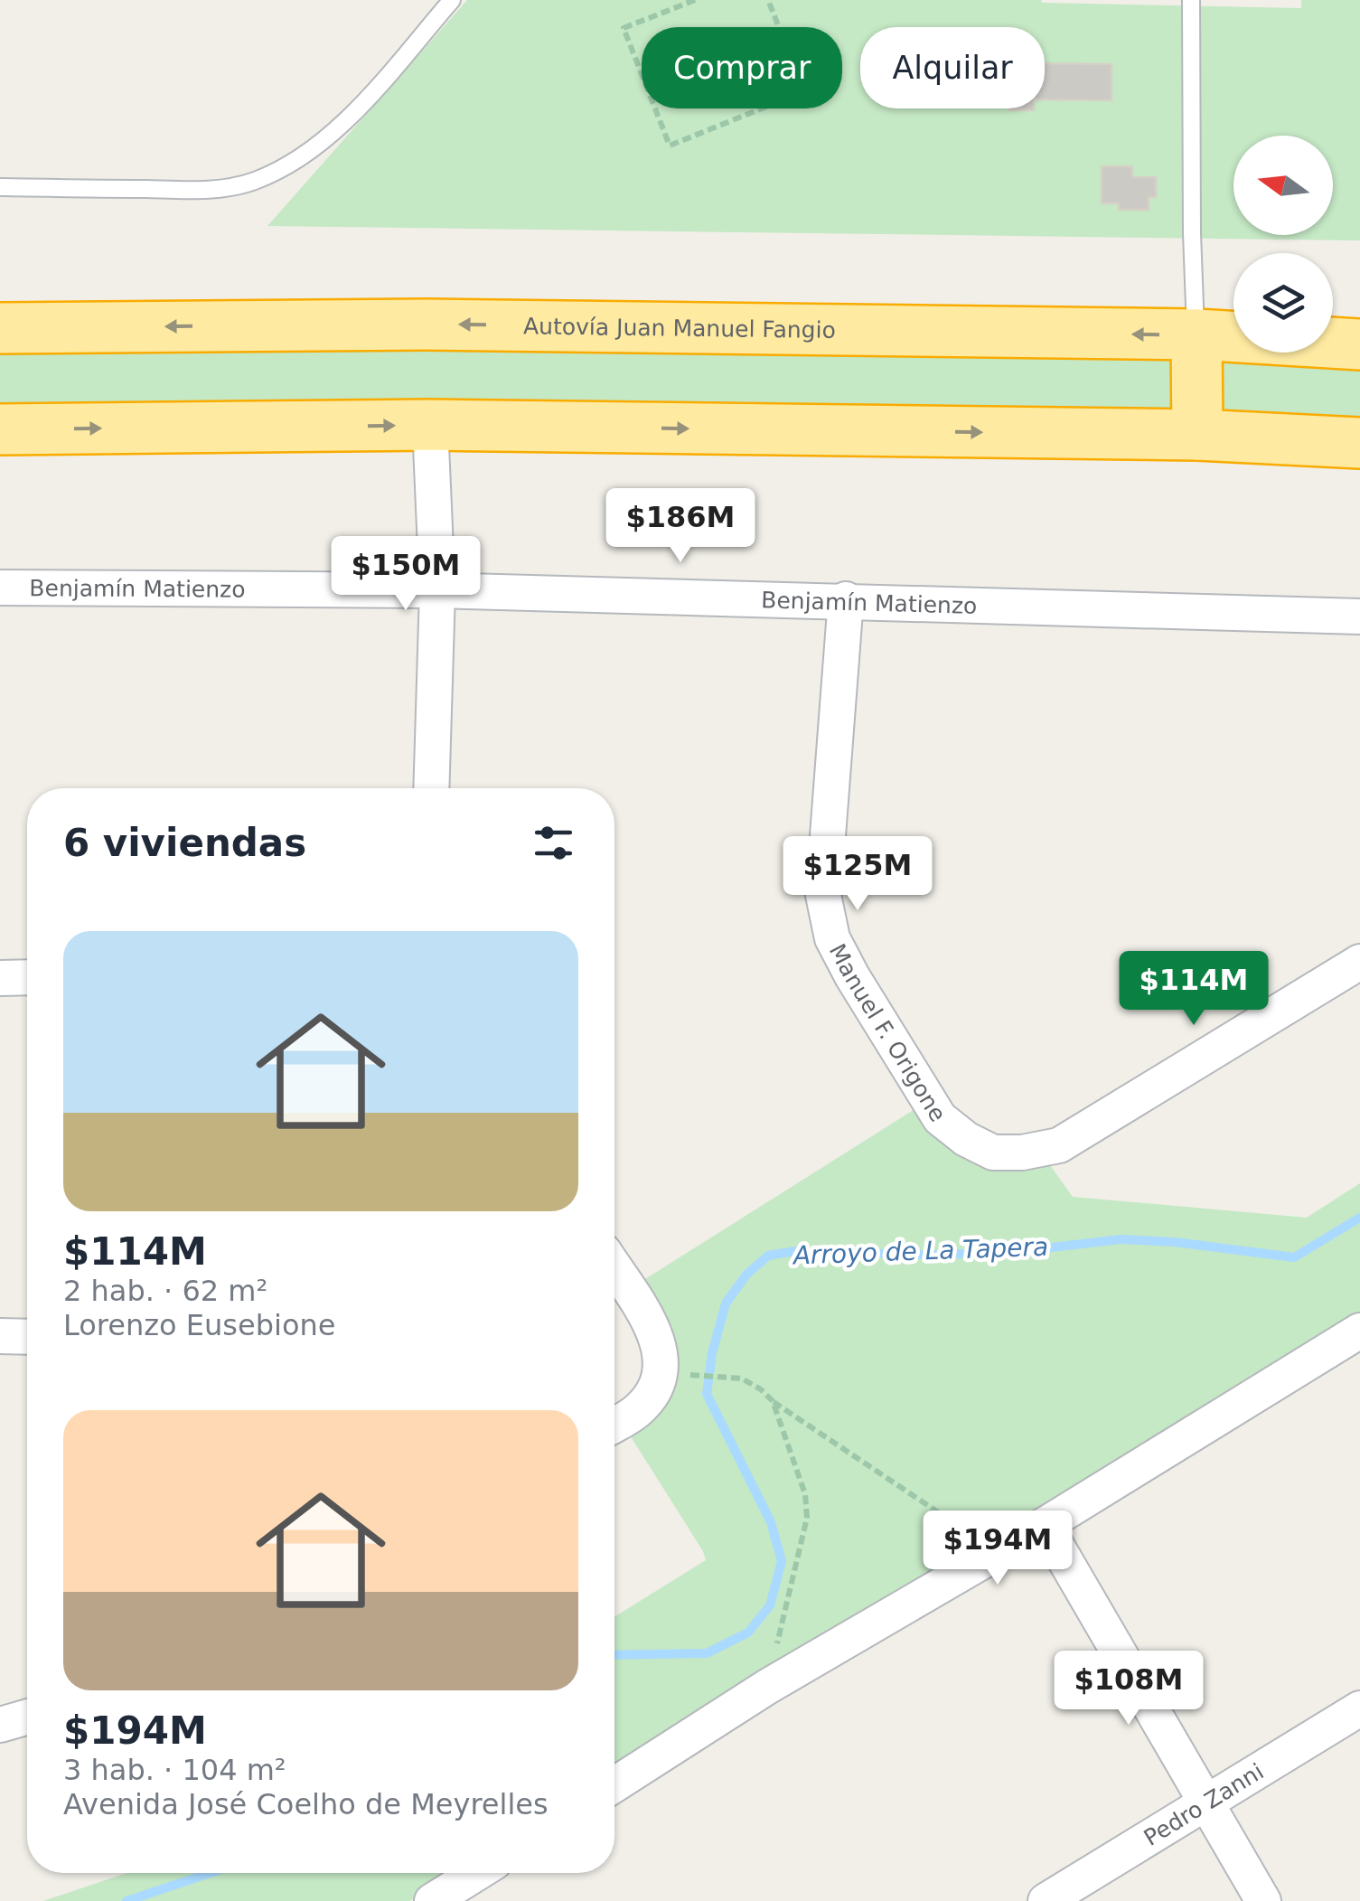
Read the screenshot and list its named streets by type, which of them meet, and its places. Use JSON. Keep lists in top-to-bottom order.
{
  "streets": {
    "highway": ["Autovía Juan Manuel Fangio"],
    "street": ["Benjamín Matienzo", "Manuel F. Origone", "Pedro Zanni"]
  },
  "crossings": [
    ["Benjamín Matienzo", "Manuel F. Origone"]
  ],
  "water": ["Arroyo de La Tapera"],
  "north": "left",
  "page": {
    "chip": ["Comprar", "Alquilar"],
    "price": [
      "$186M",
      "$150M",
      "$125M",
      "$114M",
      "$194M",
      "$108M"
    ],
    "heading": "6 viviendas",
    "list": [
      {
        "name": "$114M",
        "note": "2 hab. · 62 m² · Lorenzo Eusebione"
      },
      {
        "name": "$194M",
        "note": "3 hab. · 104 m² · Avenida José Coelho de Meyrelles"
      }
    ]
  }
}
